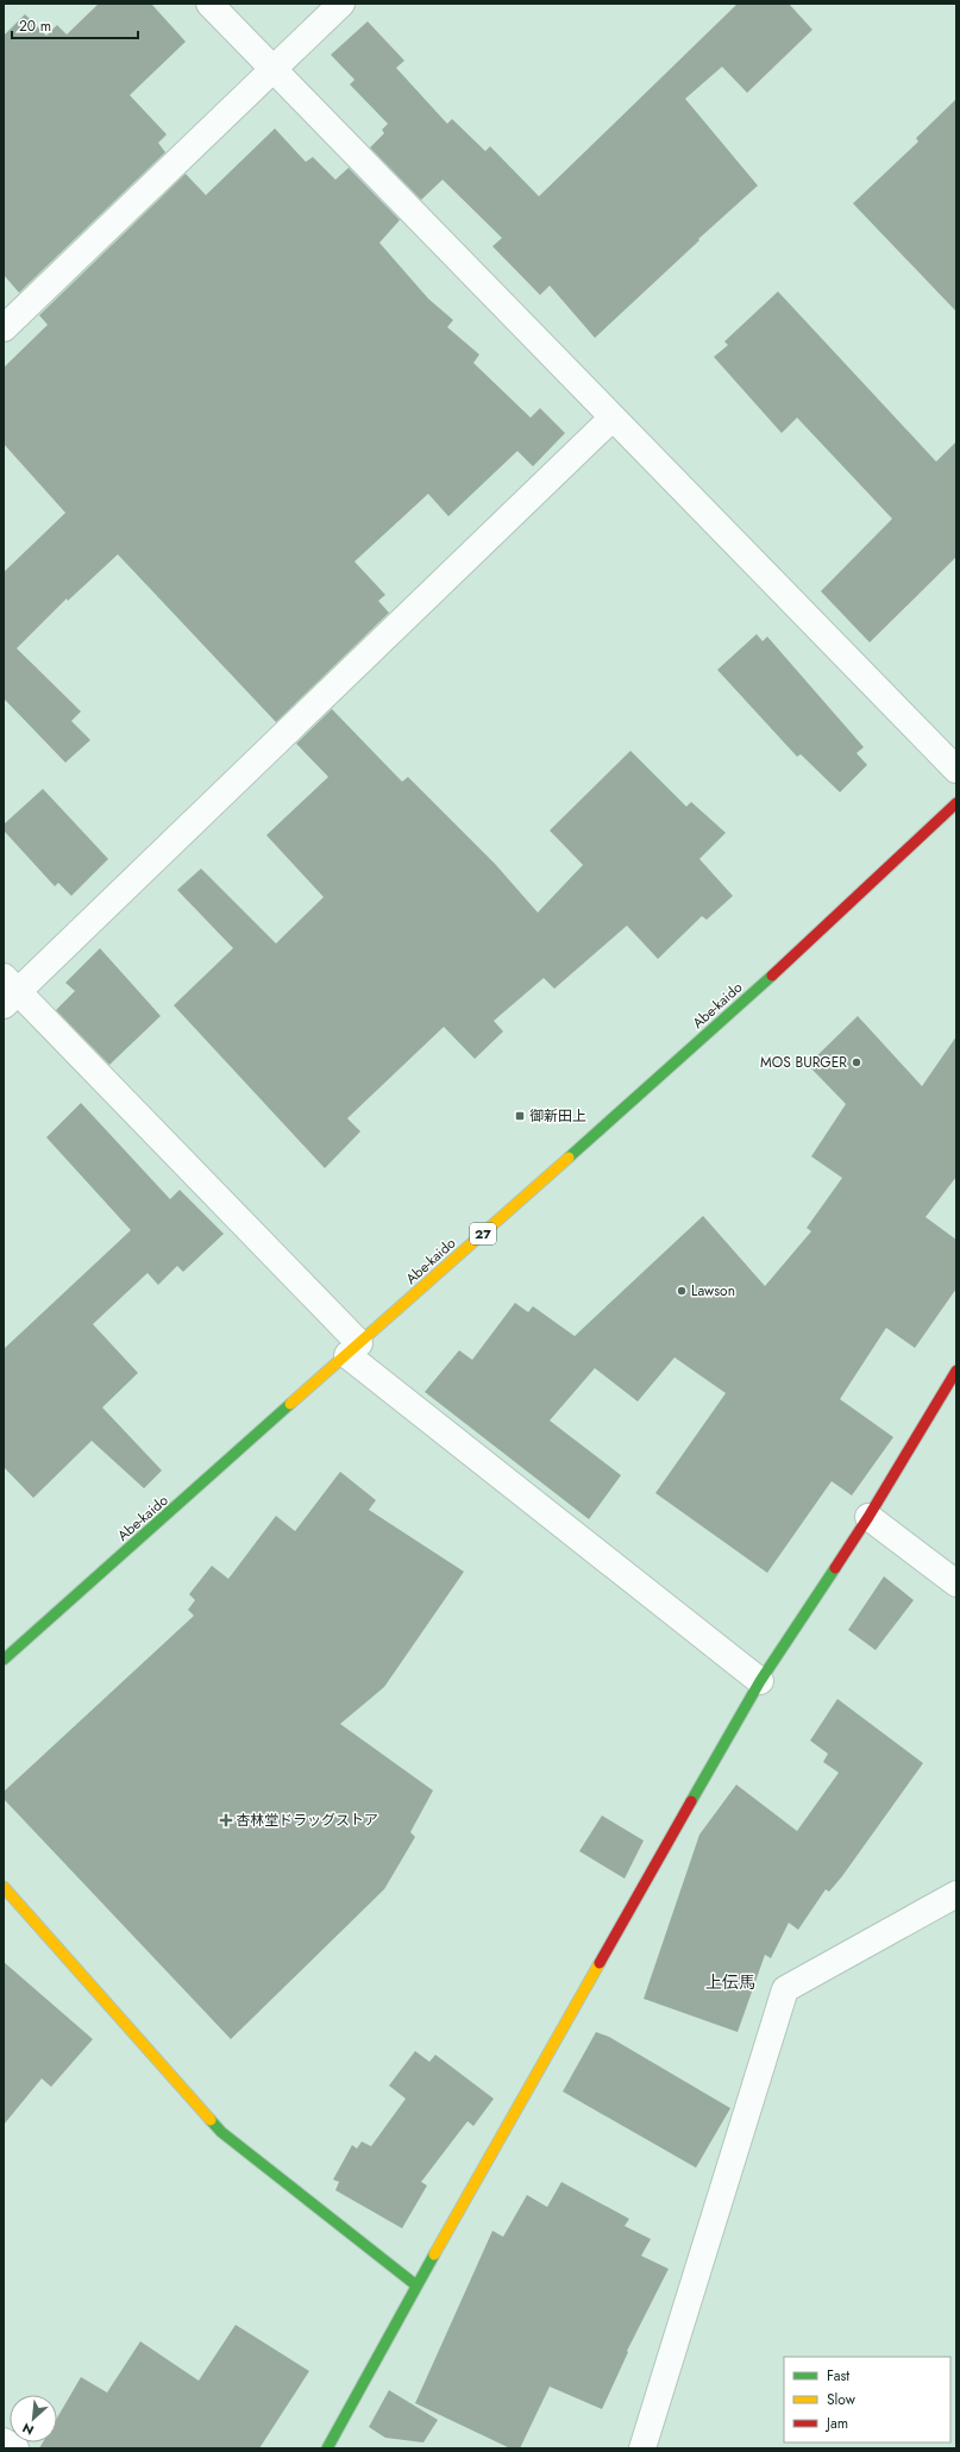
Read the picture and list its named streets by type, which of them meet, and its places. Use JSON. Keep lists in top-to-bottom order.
{
  "streets": {
    "street": ["Abe-kaido", "27"]
  },
  "districts": ["上伝馬"],
  "places": {
    "other": ["MOS BURGER", "Lawson"],
    "transit": ["御新田上"],
    "health": ["杏林堂ドラッグストア"]
  },
  "legend": ["Fast", "Slow", "Jam"],
  "scale_bar": "20 m",
  "north": "bottom left"
}
